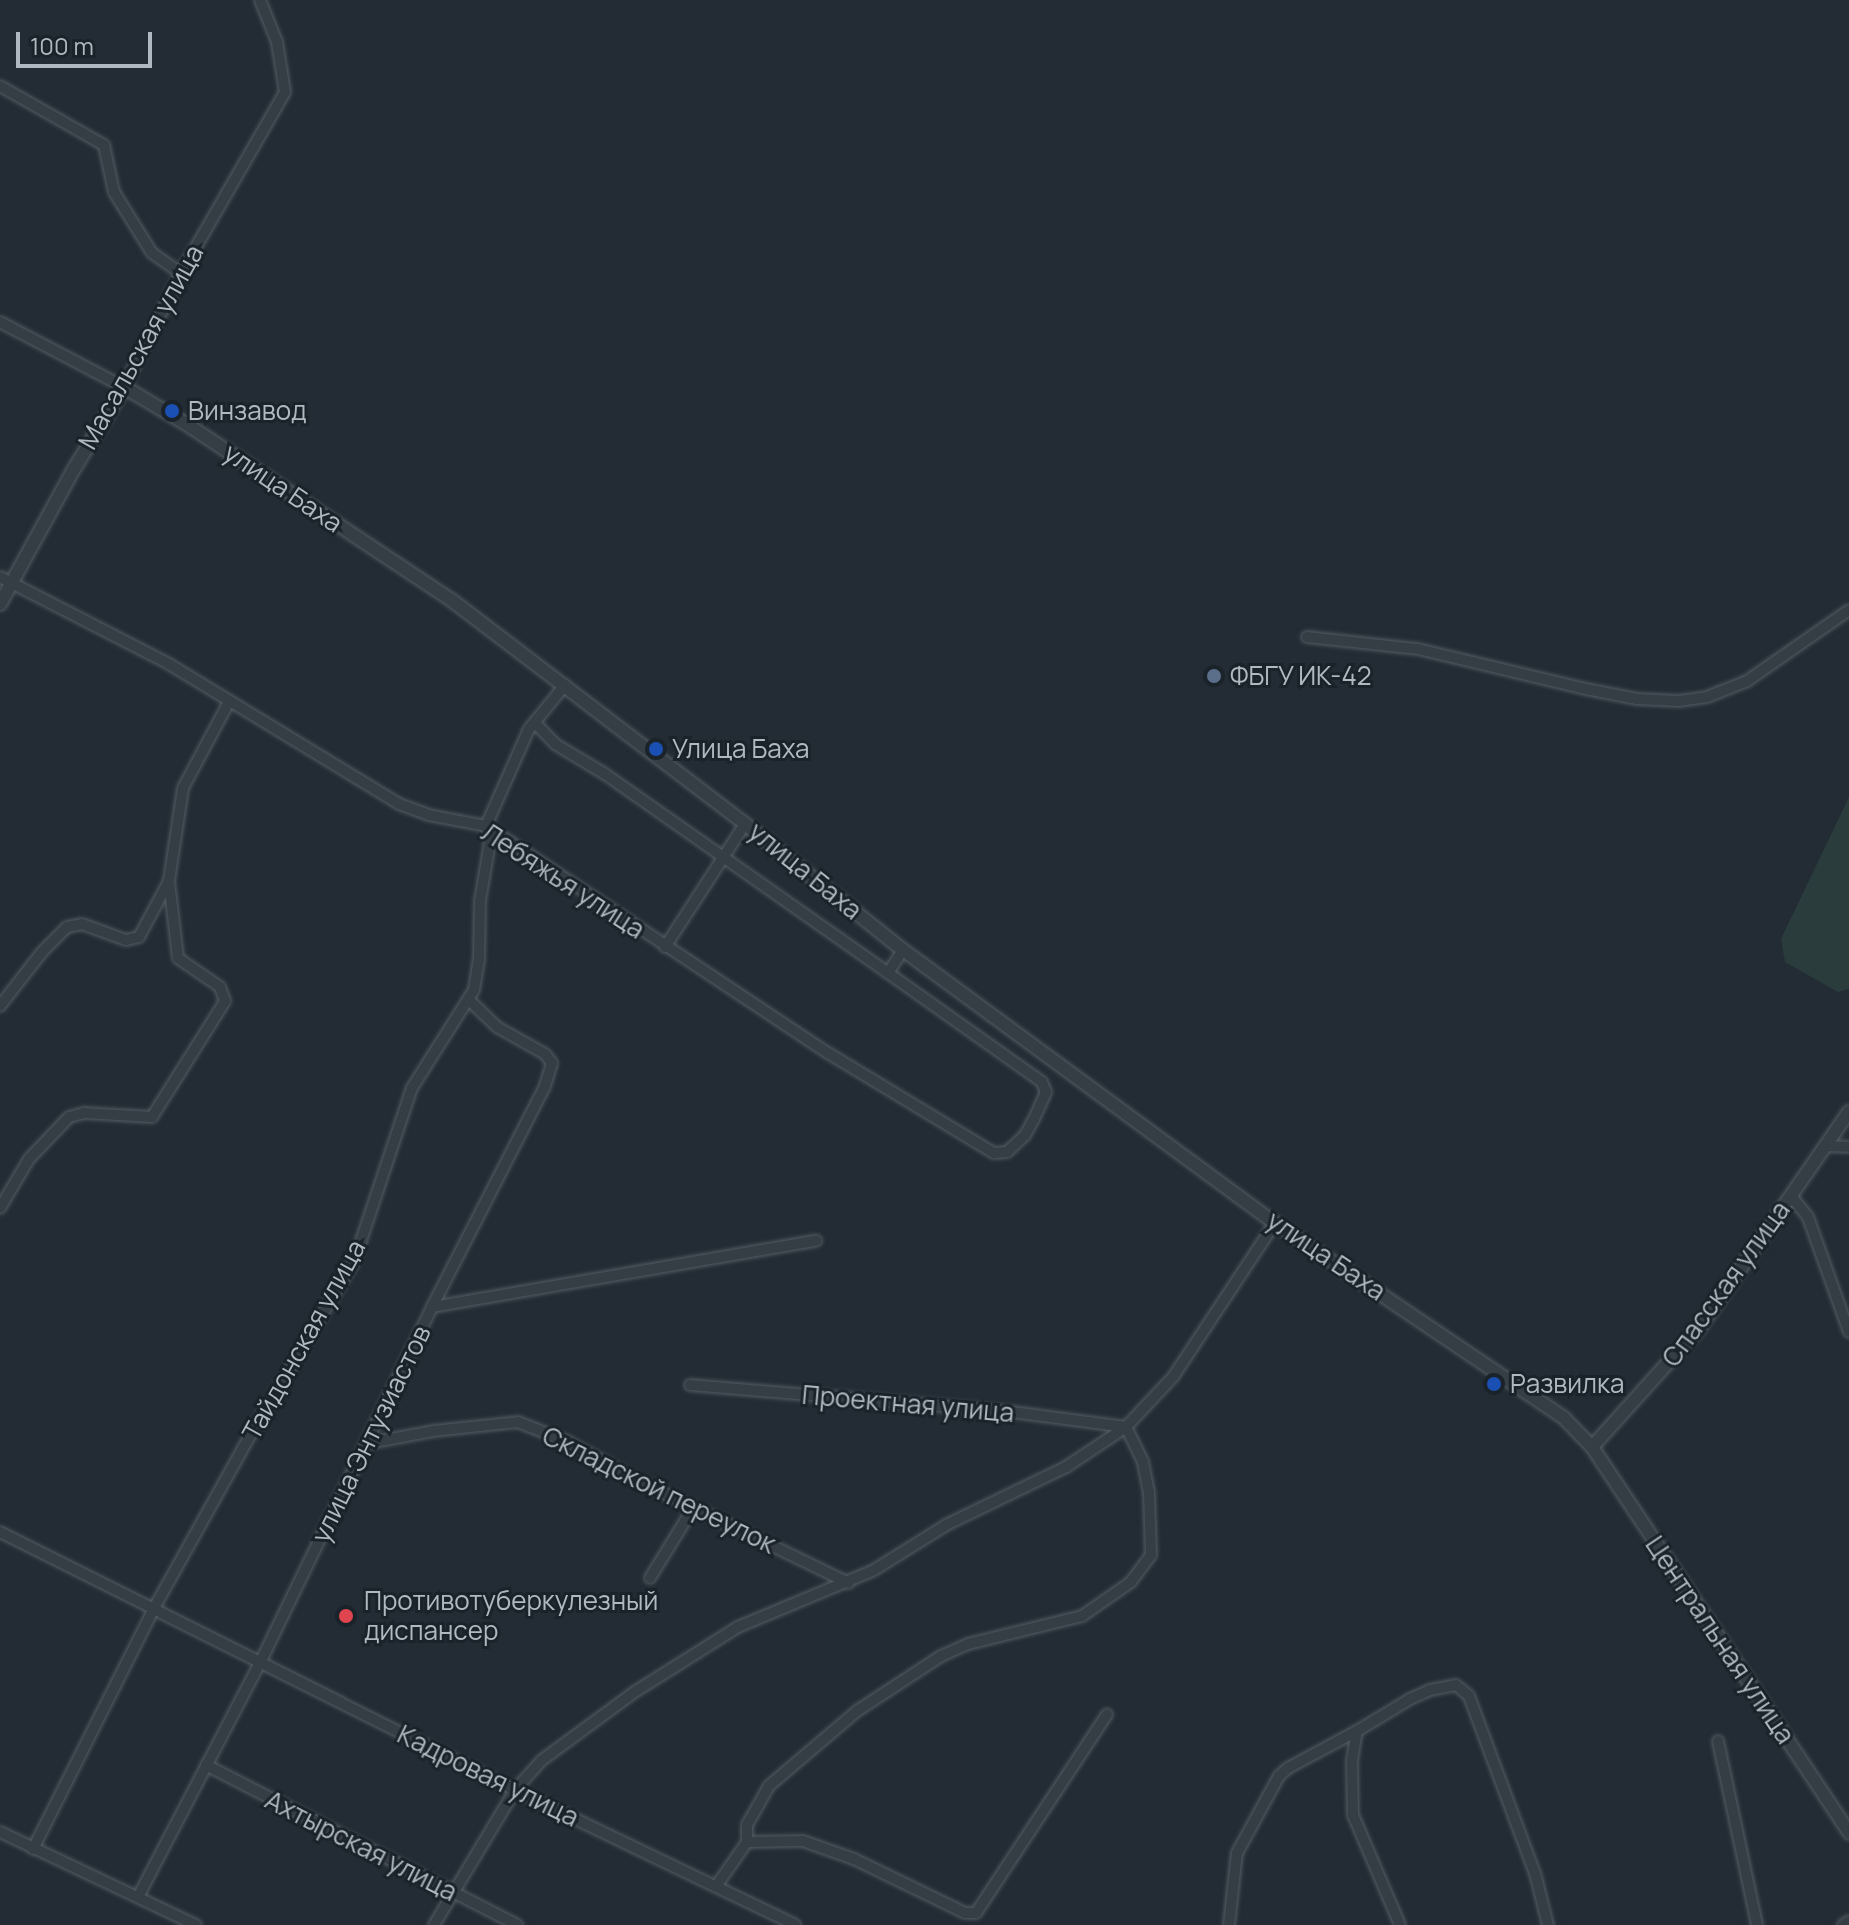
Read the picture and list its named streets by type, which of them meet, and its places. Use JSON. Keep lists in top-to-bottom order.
{
  "streets": {
    "street": [
      "Масальская улица",
      "улица Баха",
      "Лебяжья улица",
      "Спасская улица",
      "Тайдонская улица",
      "Проектная улица",
      "улица Энтузиастов",
      "Складской переулок",
      "Центральная улица",
      "Кадровая улица",
      "Ахтырская улица"
    ]
  },
  "crossings": [
    ["Масальская улица", "улица Баха"],
    ["Масальская улица", "Лебяжья улица"],
    ["улица Баха", "Спасская улица"],
    ["улица Баха", "Тайдонская улица"],
    ["улица Баха", "Центральная улица"],
    ["Лебяжья улица", "Тайдонская улица"],
    ["Спасская улица", "Центральная улица"],
    ["Тайдонская улица", "улица Энтузиастов"],
    ["Тайдонская улица", "Кадровая улица"],
    ["улица Энтузиастов", "Складской переулок"],
    ["улица Энтузиастов", "Кадровая улица"],
    ["улица Энтузиастов", "Ахтырская улица"]
  ],
  "places": [
    "Винзавод",
    "ФБГУ ИК-42",
    "Улица Баха",
    "Развилка",
    "Противотуберкулезный диспансер"
  ],
  "scale_bar": "100 m"
}
